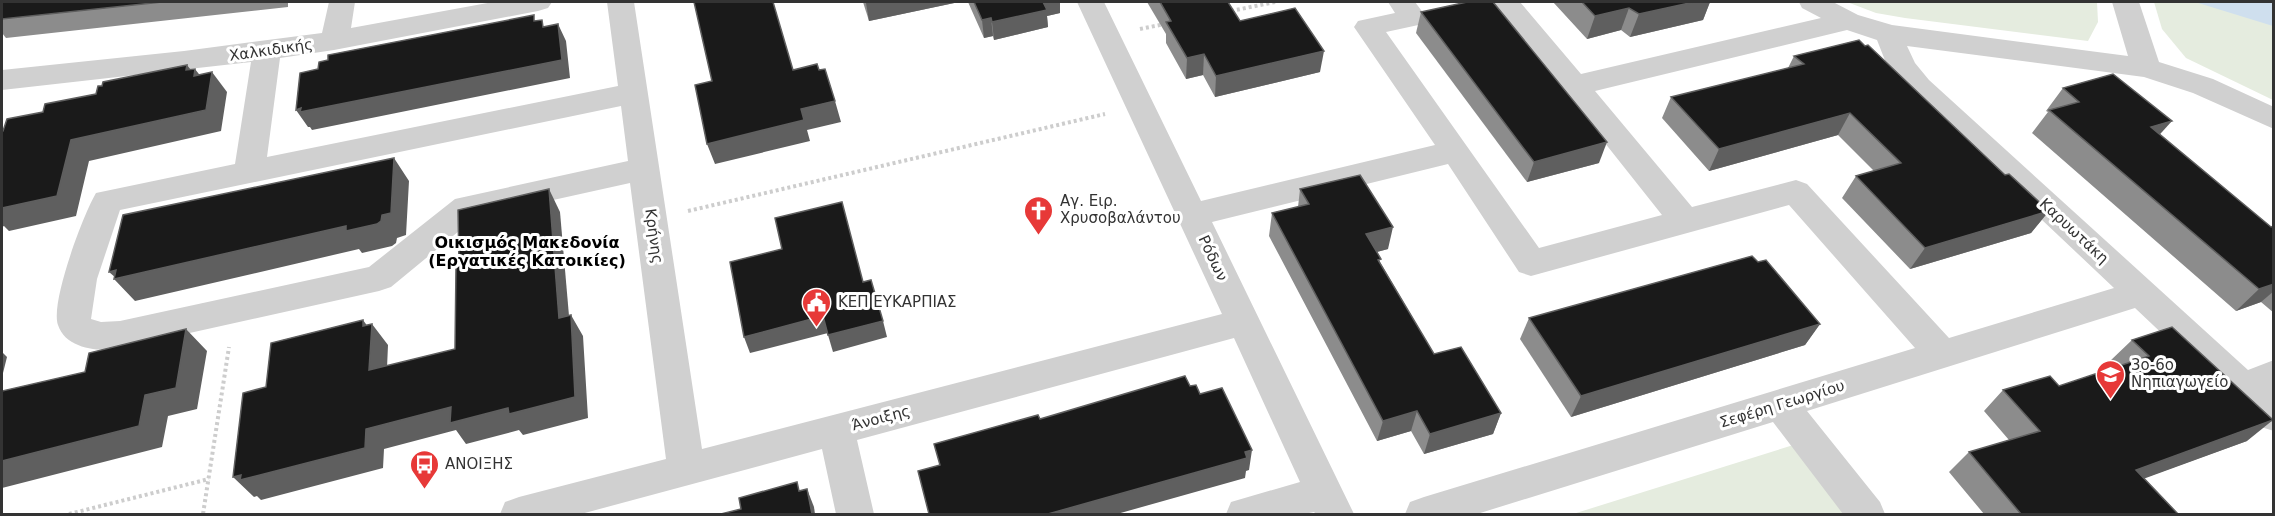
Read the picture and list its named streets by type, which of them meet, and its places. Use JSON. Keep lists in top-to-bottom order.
{
  "streets": {
    "street": [
      "Χαλκιδικής",
      "Καρυωτάκη",
      "Κρήνης",
      "Ρόδων",
      "Σεφέρη Γεωργίου",
      "Άνοιξης"
    ]
  },
  "crossings": [
    ["Καρυωτάκη", "Σεφέρη Γεωργίου"],
    ["Κρήνης", "Άνοιξης"],
    ["Ρόδων", "Άνοιξης"]
  ],
  "districts": ["Οικισμός Μακεδονία (Εργατικές Κατοικίες)"],
  "places": {
    "church": ["Αγ. Ειρ. Χρυσοβαλάντου"],
    "public building": ["ΚΕΠ ΕΥΚΑΡΠΙΑΣ"],
    "school or university": ["3ο-6ο Νηπιαγωγείο"],
    "bus stop": ["ΑΝΟΙΞΗΣ"]
  }
}
